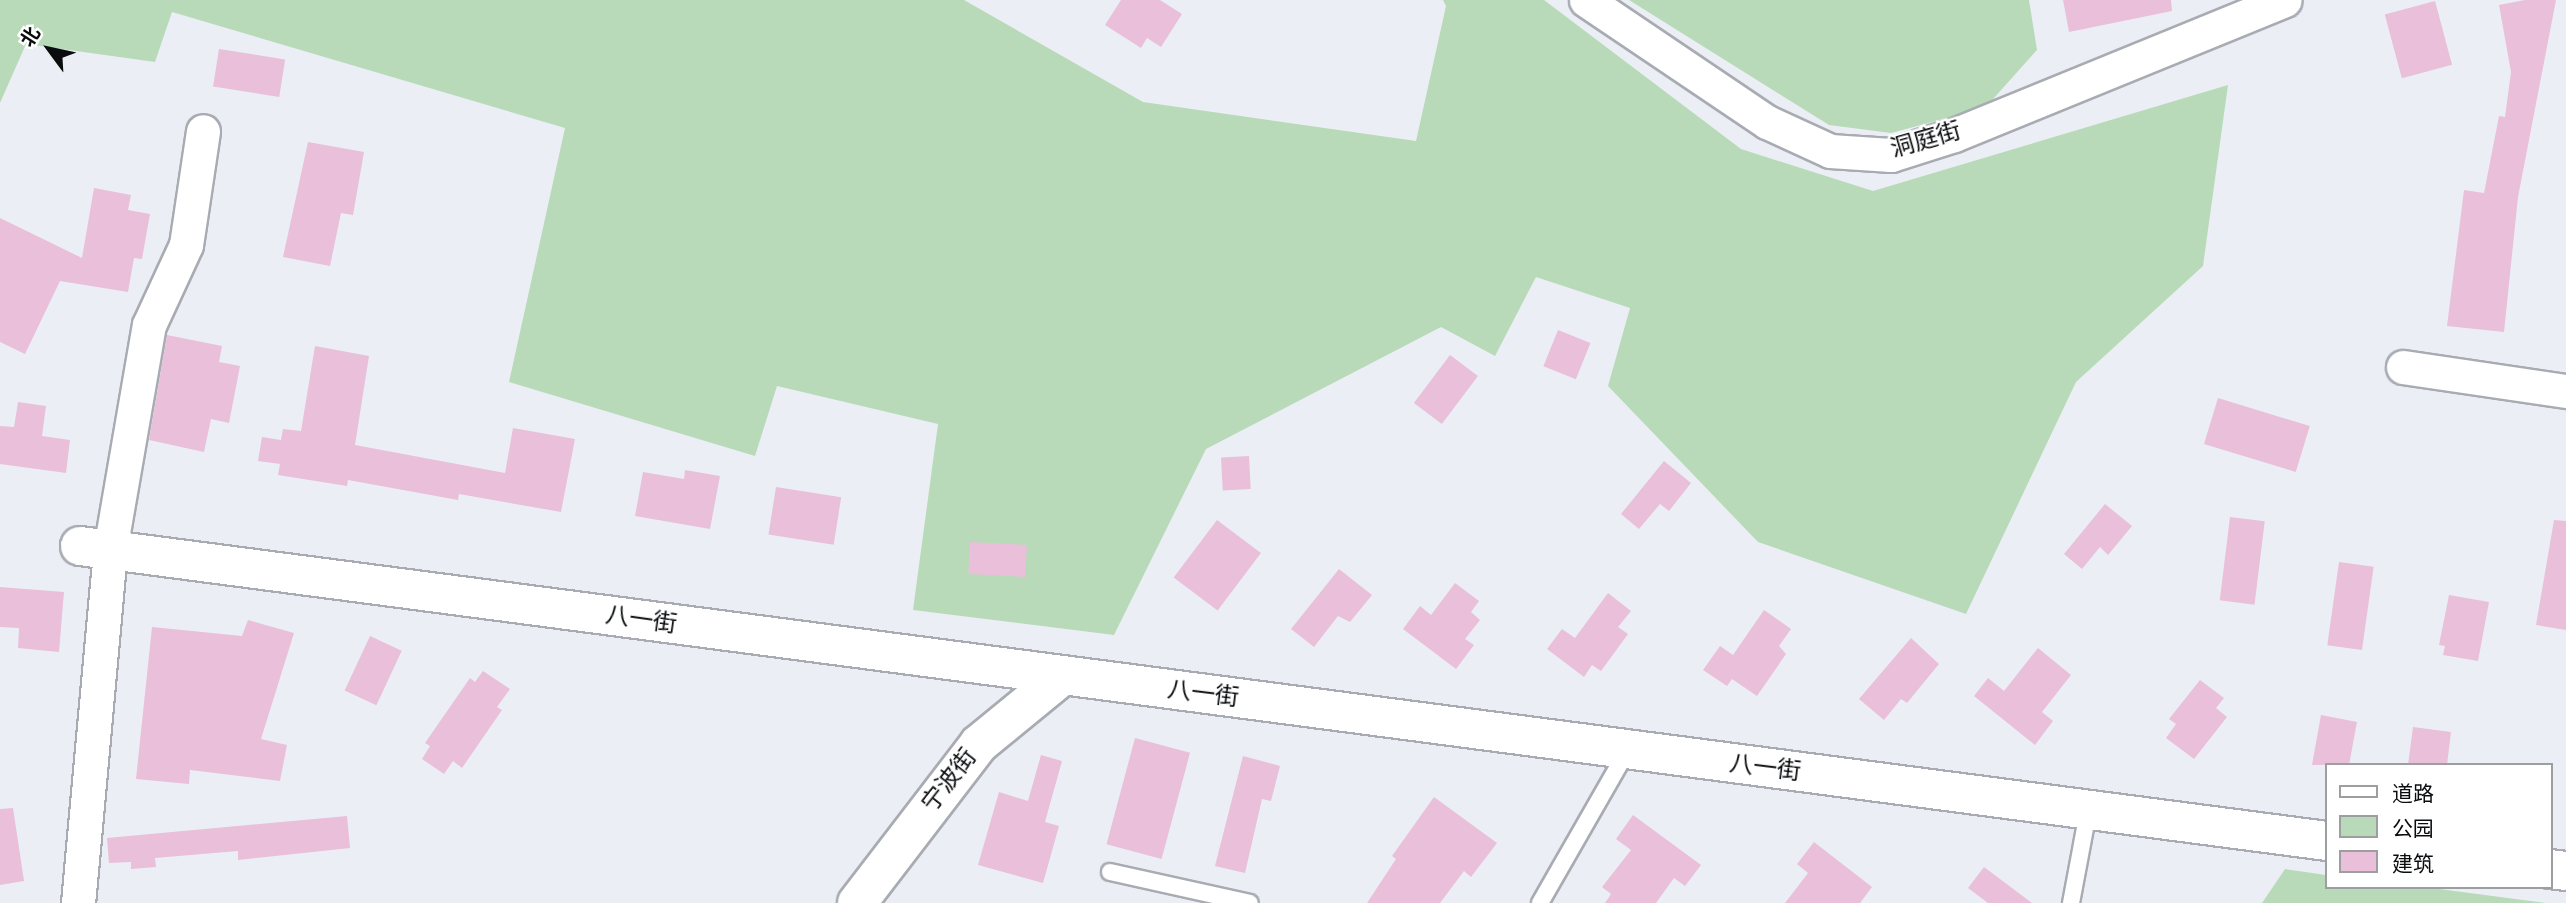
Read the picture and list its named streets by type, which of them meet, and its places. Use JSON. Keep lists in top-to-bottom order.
{
  "streets": {
    "street": ["洞庭街", "八一街", "宁波街"]
  },
  "crossings": [
    ["八一街", "宁波街"]
  ],
  "legend": ["道路", "公园", "建筑"],
  "north": "top left"
}
